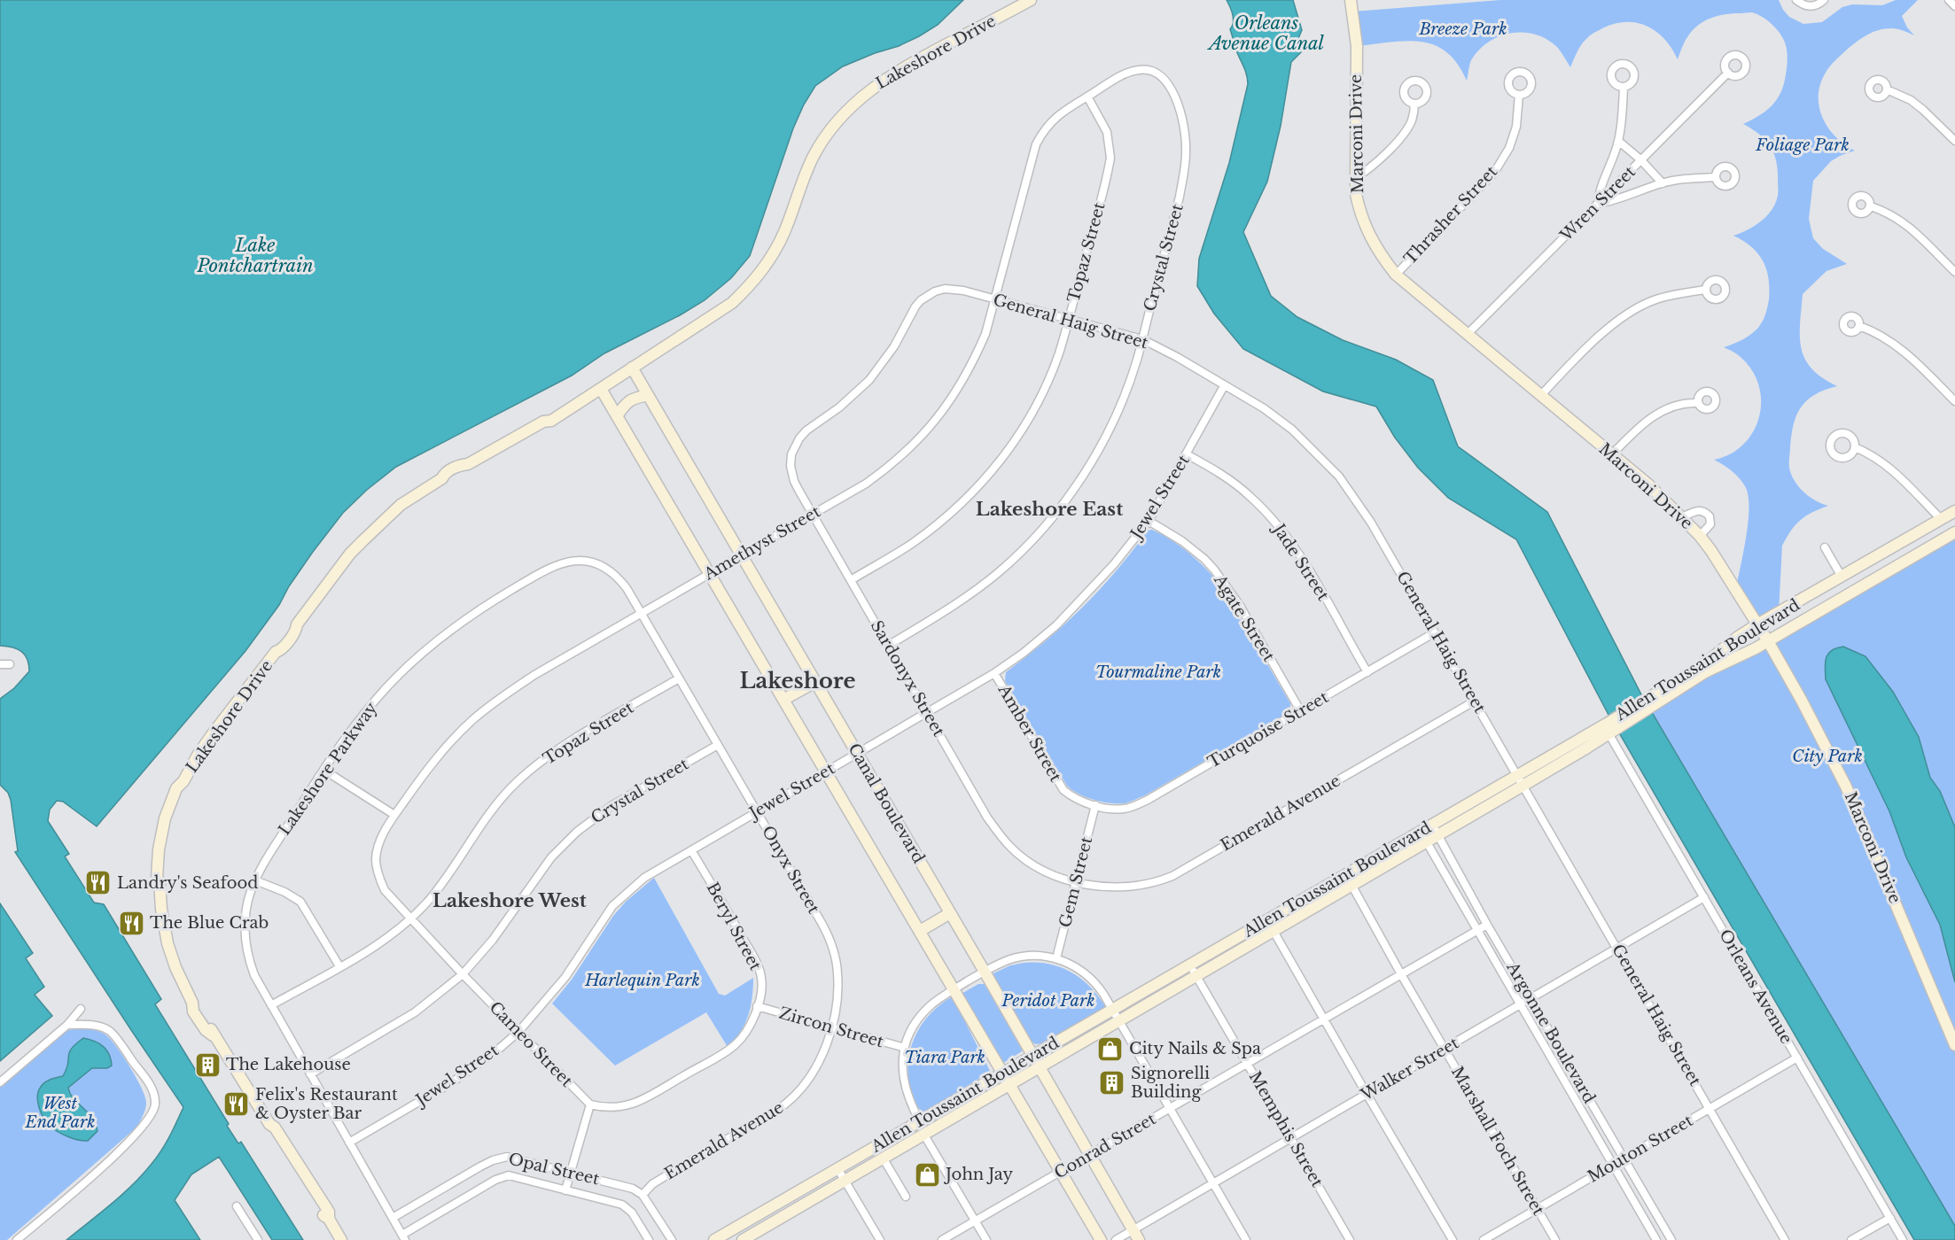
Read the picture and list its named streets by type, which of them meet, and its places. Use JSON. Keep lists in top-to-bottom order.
{
  "streets": {
    "street": [
      "Lakeshore Drive",
      "Marconi Drive",
      "Wren Street",
      "Thrasher Street",
      "Topaz Street",
      "Crystal Street",
      "General Haig Street",
      "Jewel Street",
      "Amethyst Street",
      "Jade Street",
      "Agate Street",
      "Allen Toussaint Boulevard",
      "Sardonyx Street",
      "Turquoise Street",
      "Amber Street",
      "Lakeshore Parkway",
      "Canal Boulevard",
      "Emerald Avenue",
      "Onyx Street",
      "Gem Street",
      "Beryl Street",
      "Orleans Avenue",
      "Zircon Street",
      "Argonne Boulevard",
      "Cameo Street",
      "Walker Street",
      "Memphis Street",
      "Marshall Foch Street",
      "Conrad Street",
      "Mouton Street",
      "Opal Street"
    ]
  },
  "crossings": [
    ["Lakeshore Drive", "Canal Boulevard"],
    ["Marconi Drive", "Wren Street"],
    ["Marconi Drive", "Thrasher Street"],
    ["Marconi Drive", "Allen Toussaint Boulevard"],
    ["Topaz Street", "Crystal Street"],
    ["Topaz Street", "General Haig Street"],
    ["Topaz Street", "Amethyst Street"],
    ["Topaz Street", "Sardonyx Street"],
    ["Topaz Street", "Lakeshore Parkway"],
    ["Topaz Street", "Onyx Street"],
    ["Topaz Street", "Cameo Street"],
    ["Crystal Street", "General Haig Street"],
    ["Crystal Street", "Amethyst Street"],
    ["Crystal Street", "Sardonyx Street"],
    ["Crystal Street", "Lakeshore Parkway"],
    ["Crystal Street", "Onyx Street"],
    ["Crystal Street", "Cameo Street"],
    ["General Haig Street", "Jewel Street"],
    ["General Haig Street", "Amethyst Street"],
    ["General Haig Street", "Allen Toussaint Boulevard"],
    ["General Haig Street", "Sardonyx Street"],
    ["General Haig Street", "Turquoise Street"],
    ["General Haig Street", "Emerald Avenue"],
    ["General Haig Street", "Walker Street"],
    ["General Haig Street", "Mouton Street"],
    ["Jewel Street", "Jade Street"],
    ["Jewel Street", "Agate Street"],
    ["Jewel Street", "Sardonyx Street"],
    ["Jewel Street", "Amber Street"],
    ["Jewel Street", "Lakeshore Parkway"],
    ["Jewel Street", "Canal Boulevard"],
    ["Jewel Street", "Onyx Street"],
    ["Jewel Street", "Beryl Street"],
    ["Jewel Street", "Cameo Street"],
    ["Amethyst Street", "Sardonyx Street"],
    ["Amethyst Street", "Lakeshore Parkway"],
    ["Amethyst Street", "Canal Boulevard"],
    ["Amethyst Street", "Onyx Street"],
    ["Amethyst Street", "Cameo Street"],
    ["Jade Street", "Turquoise Street"],
    ["Agate Street", "Turquoise Street"],
    ["Allen Toussaint Boulevard", "Canal Boulevard"],
    ["Allen Toussaint Boulevard", "Orleans Avenue"],
    ["Allen Toussaint Boulevard", "Argonne Boulevard"],
    ["Allen Toussaint Boulevard", "Memphis Street"],
    ["Allen Toussaint Boulevard", "Marshall Foch Street"],
    ["Sardonyx Street", "Emerald Avenue"],
    ["Sardonyx Street", "Gem Street"],
    ["Turquoise Street", "Amber Street"],
    ["Turquoise Street", "Gem Street"],
    ["Amber Street", "Gem Street"],
    ["Lakeshore Parkway", "Onyx Street"],
    ["Lakeshore Parkway", "Opal Street"],
    ["Canal Boulevard", "Walker Street"],
    ["Canal Boulevard", "Conrad Street"],
    ["Emerald Avenue", "Onyx Street"],
    ["Emerald Avenue", "Gem Street"],
    ["Emerald Avenue", "Zircon Street"],
    ["Emerald Avenue", "Opal Street"],
    ["Onyx Street", "Zircon Street"],
    ["Beryl Street", "Zircon Street"],
    ["Orleans Avenue", "Walker Street"],
    ["Orleans Avenue", "Mouton Street"],
    ["Argonne Boulevard", "Walker Street"],
    ["Argonne Boulevard", "Conrad Street"],
    ["Argonne Boulevard", "Mouton Street"],
    ["Walker Street", "Memphis Street"],
    ["Walker Street", "Marshall Foch Street"],
    ["Memphis Street", "Conrad Street"],
    ["Marshall Foch Street", "Conrad Street"],
    ["Marshall Foch Street", "Mouton Street"]
  ],
  "districts": ["Lakeshore East", "Lakeshore", "Lakeshore West"],
  "water": ["Orleans Avenue Canal", "Lake Pontchartrain"],
  "parks": [
    "Breeze Park",
    "Foliage Park",
    "Tourmaline Park",
    "City Park",
    "Harlequin Park",
    "Peridot Park",
    "Tiara Park",
    "West End Park"
  ],
  "places": {
    "restaurant": ["Landry's Seafood", "The Blue Crab", "Felix's Restaurant & Oyster Bar"],
    "shop": ["City Nails & Spa", "John Jay"],
    "building": ["The Lakehouse", "Signorelli Building"]
  }
}
